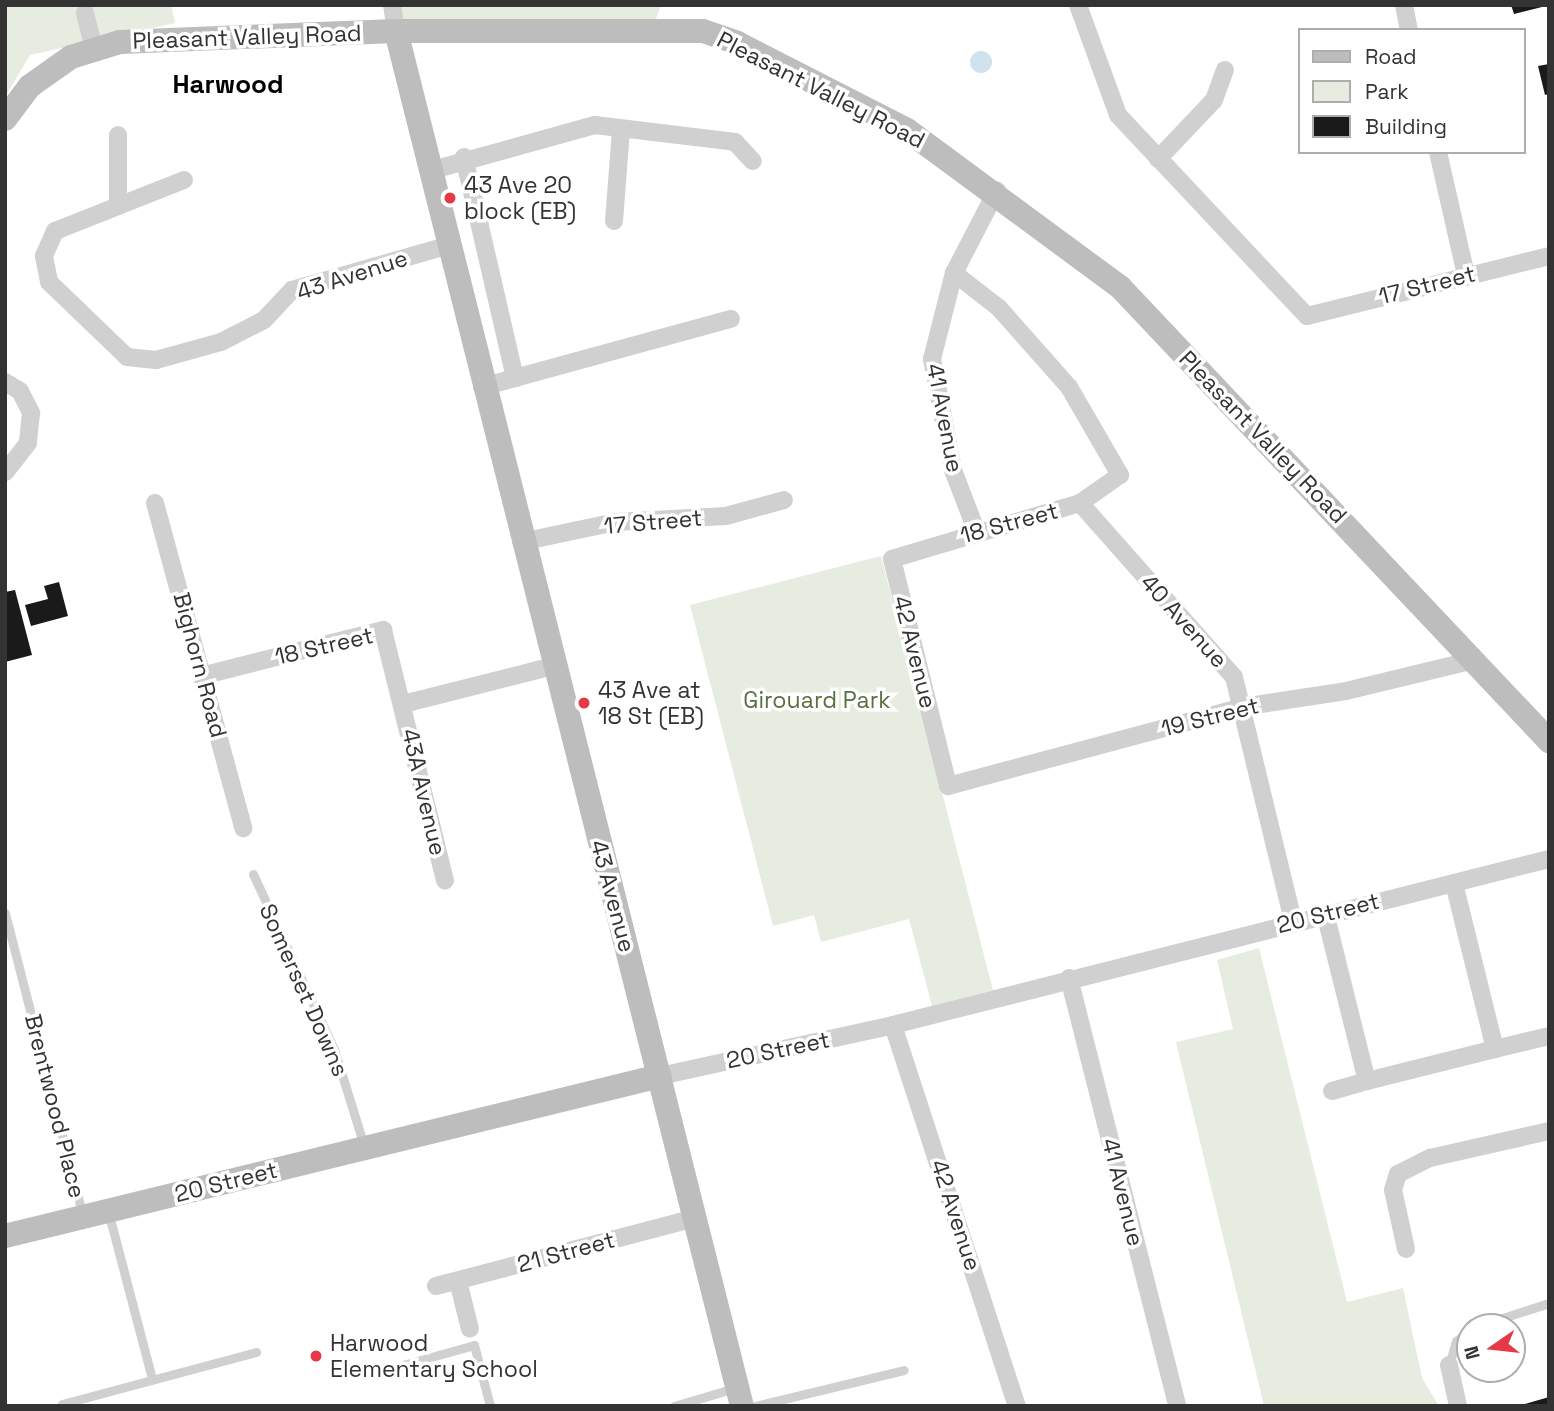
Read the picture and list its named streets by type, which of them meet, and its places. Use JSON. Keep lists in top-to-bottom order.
{
  "streets": {
    "street": [
      "Pleasant Valley Road",
      "43 Avenue",
      "17 Street",
      "41 Avenue",
      "18 Street",
      "40 Avenue",
      "42 Avenue",
      "Bighorn Road",
      "19 Street",
      "43A Avenue",
      "20 Street",
      "21 Street"
    ],
    "lane": ["Somerset Downs", "Brentwood Place"]
  },
  "crossings": [
    ["Pleasant Valley Road", "43 Avenue"],
    ["Pleasant Valley Road", "41 Avenue"],
    ["Pleasant Valley Road", "19 Street"],
    ["43 Avenue", "17 Street"],
    ["43 Avenue", "20 Street"],
    ["43 Avenue", "21 Street"],
    ["41 Avenue", "18 Street"],
    ["41 Avenue", "20 Street"],
    ["18 Street", "40 Avenue"],
    ["18 Street", "42 Avenue"],
    ["18 Street", "Bighorn Road"],
    ["18 Street", "43A Avenue"],
    ["40 Avenue", "19 Street"],
    ["40 Avenue", "20 Street"],
    ["42 Avenue", "19 Street"],
    ["42 Avenue", "20 Street"],
    ["20 Street", "Somerset Downs"],
    ["20 Street", "Brentwood Place"]
  ],
  "districts": ["Harwood"],
  "parks": ["Girouard Park"],
  "places": ["43 Ave 20 block (EB)", "43 Ave at 18 St (EB)", "Harwood Elementary School"],
  "legend": ["Road", "Park", "Building"],
  "north": "left"
}
